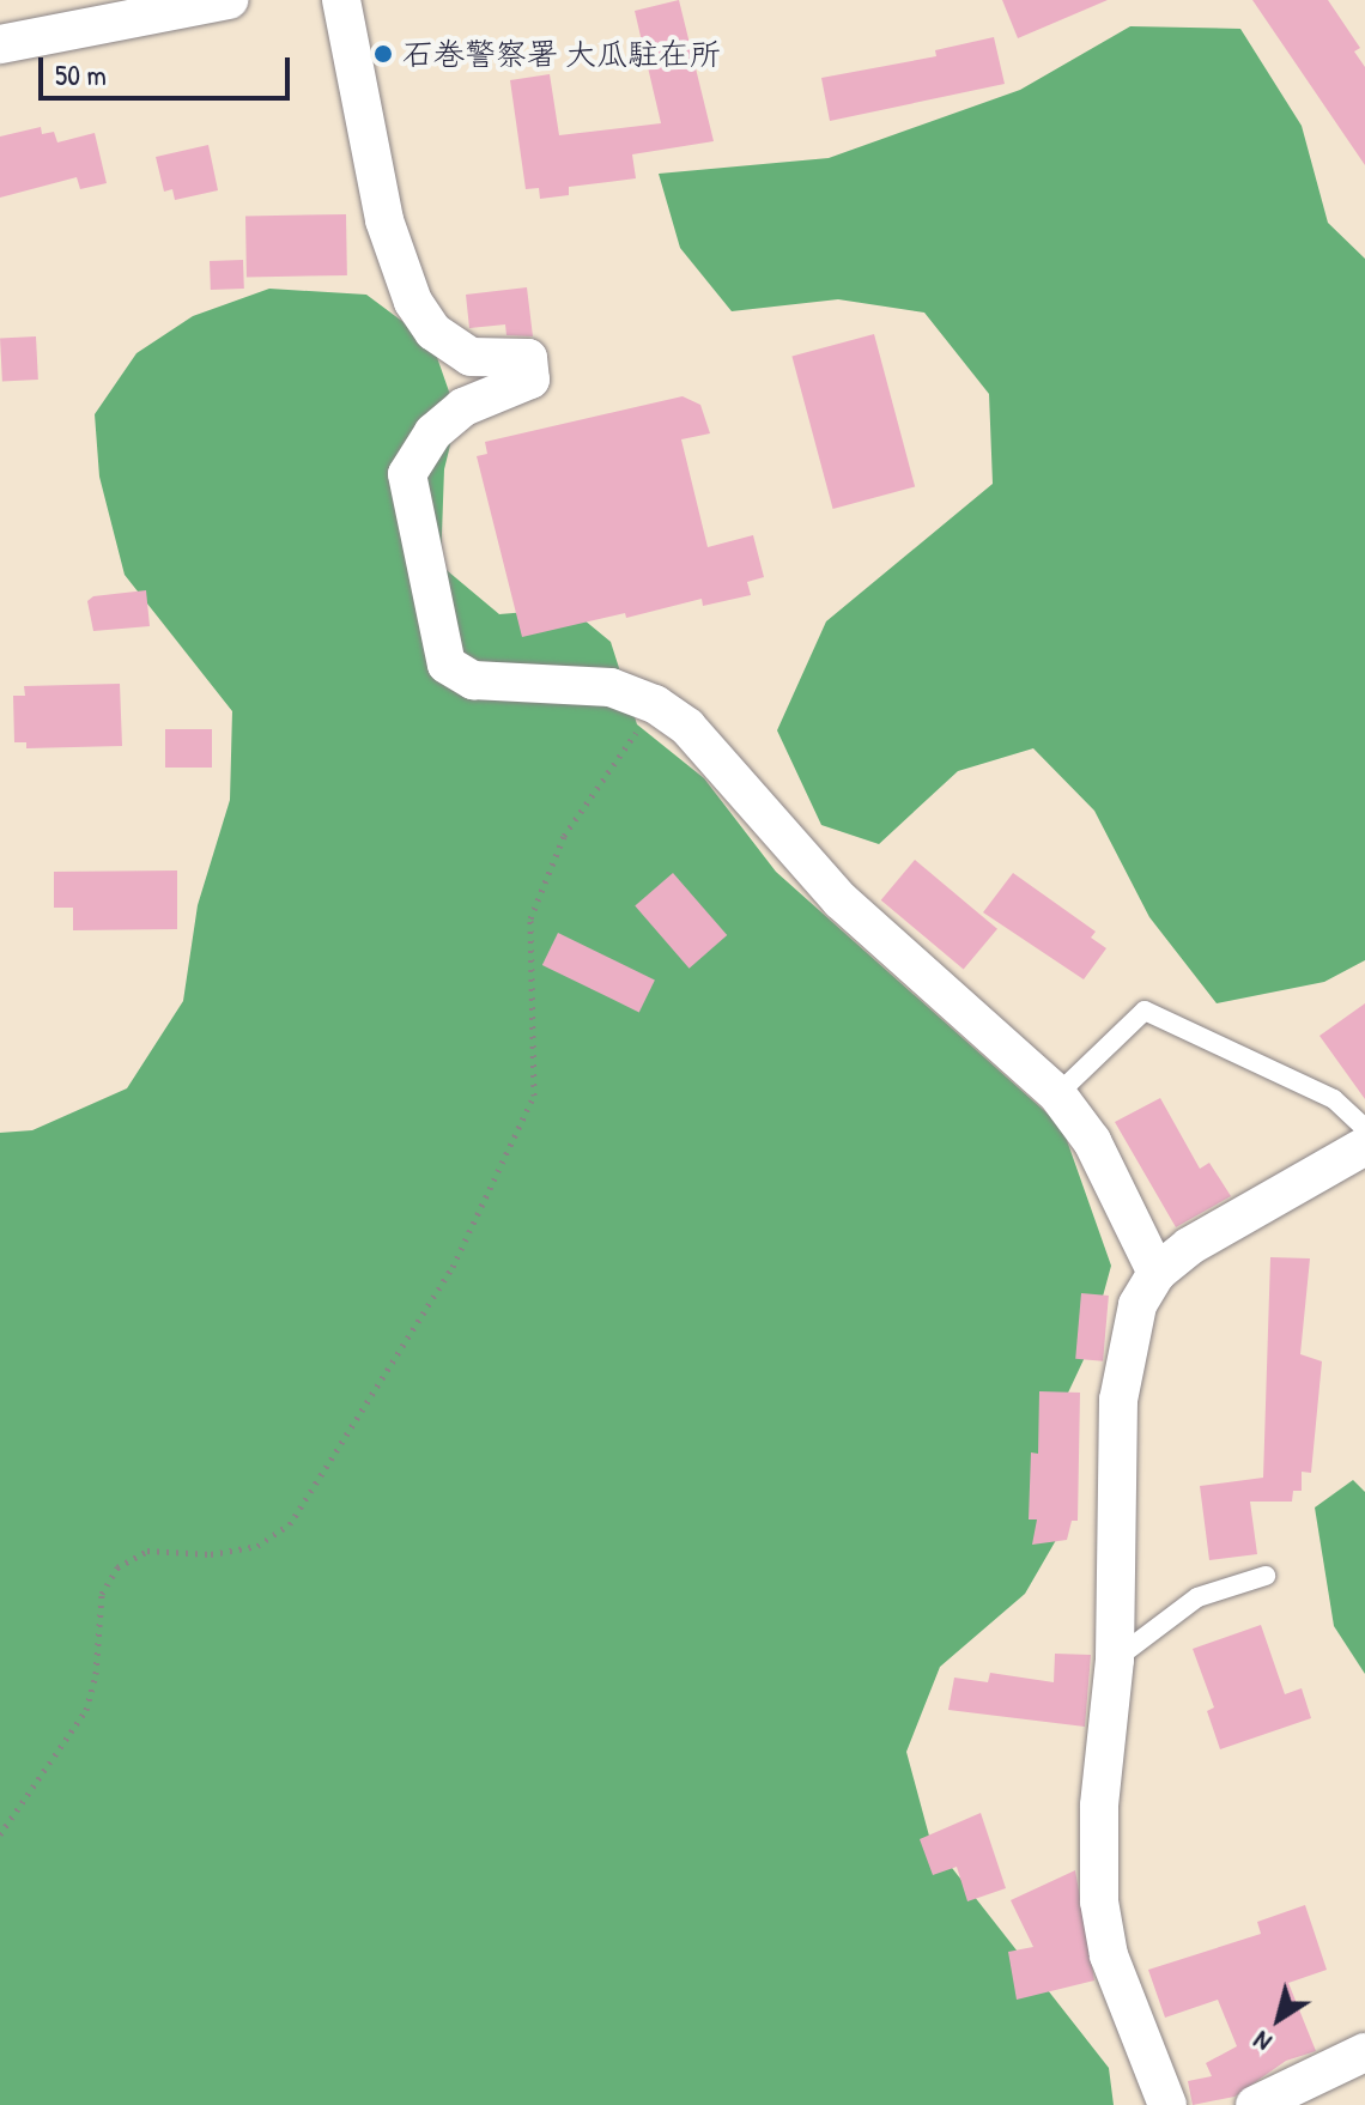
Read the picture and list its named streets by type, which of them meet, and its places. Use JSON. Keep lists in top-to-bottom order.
{
  "places": ["石巻警察署 大瓜駐在所"],
  "scale_bar": "50 m",
  "north": "bottom left"
}
